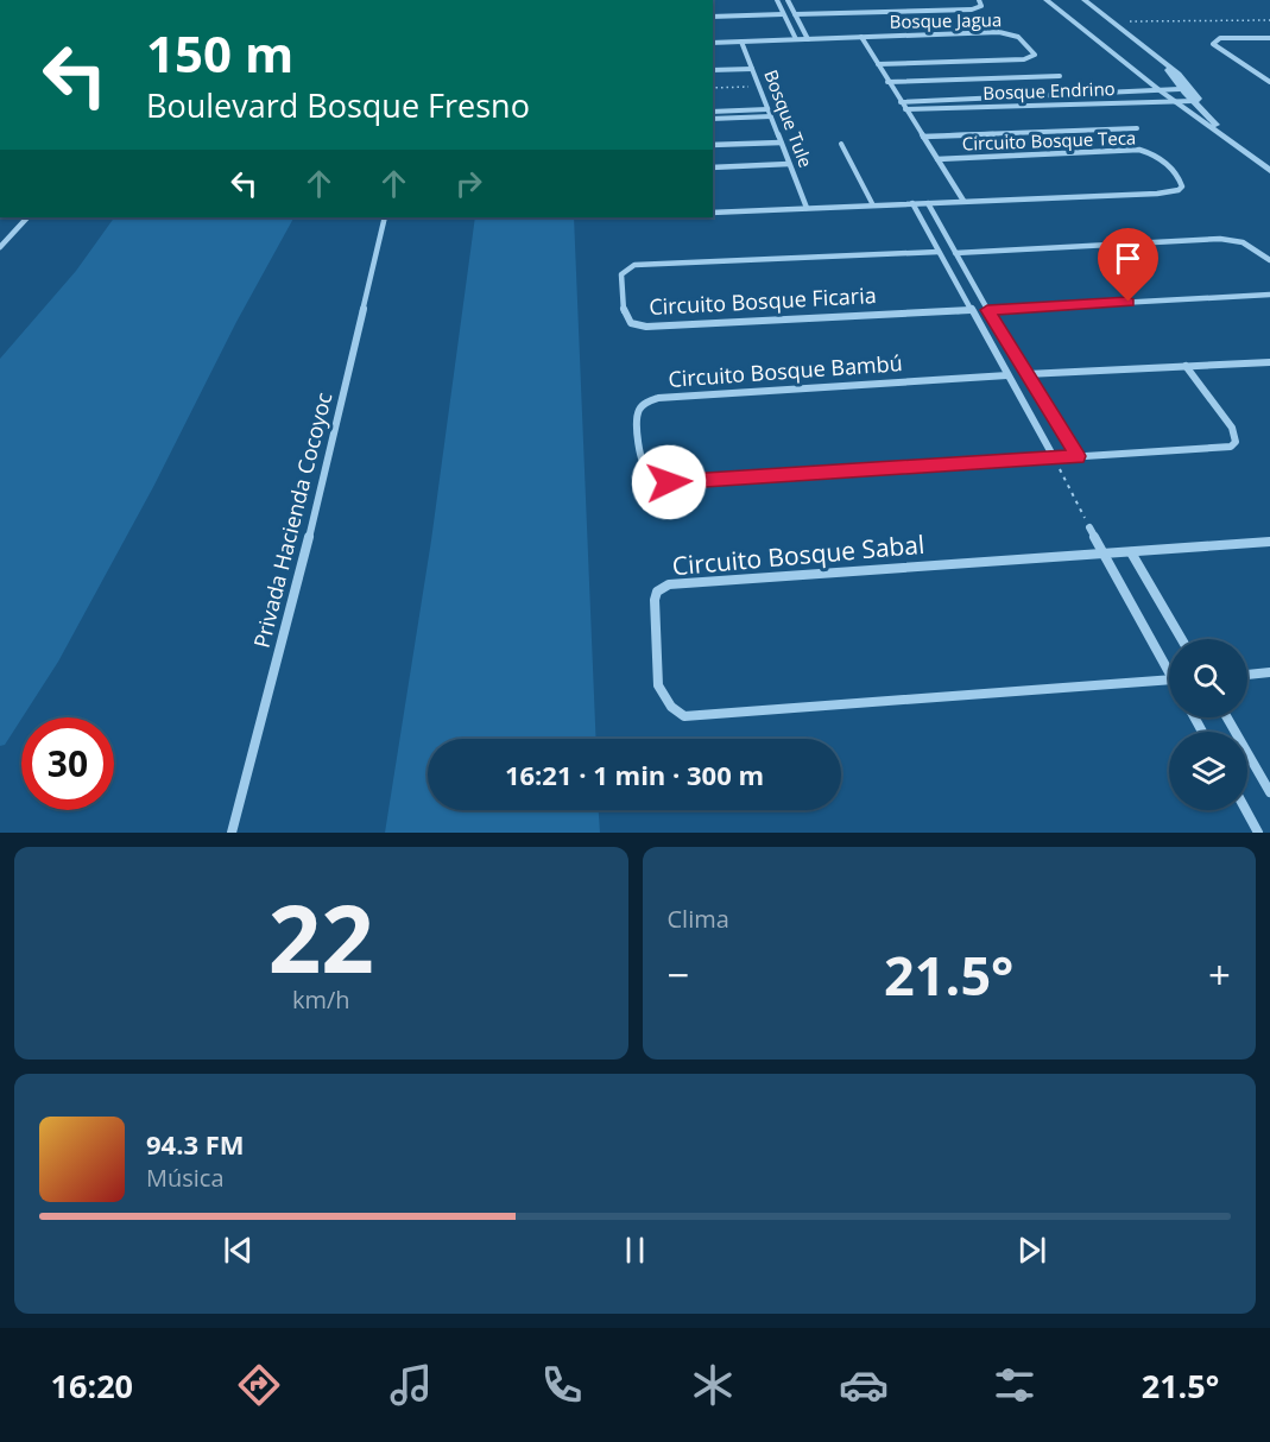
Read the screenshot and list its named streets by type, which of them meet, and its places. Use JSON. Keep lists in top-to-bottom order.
{
  "streets": {
    "street": [
      "Bosque Jagua",
      "Bosque Endrino",
      "Bosque Tule",
      "Circuito Bosque Teca",
      "Circuito Bosque Ficaria",
      "Circuito Bosque Bambú",
      "Privada Hacienda Cocoyoc",
      "Circuito Bosque Sabal"
    ]
  },
  "page": {
    "turn": ["150 m", "Boulevard Bosque Fresno"],
    "limit": "30",
    "trip": "16:21 · 1 min · 300 m",
    "tile": [
      ["22", "km/h"],
      "Clima"
    ],
    "heat": ["−", "21.5°", "+"],
    "song": ["94.3 FM", "Música"],
    "tabs": ["16:20", "21.5°"]
  }
}
